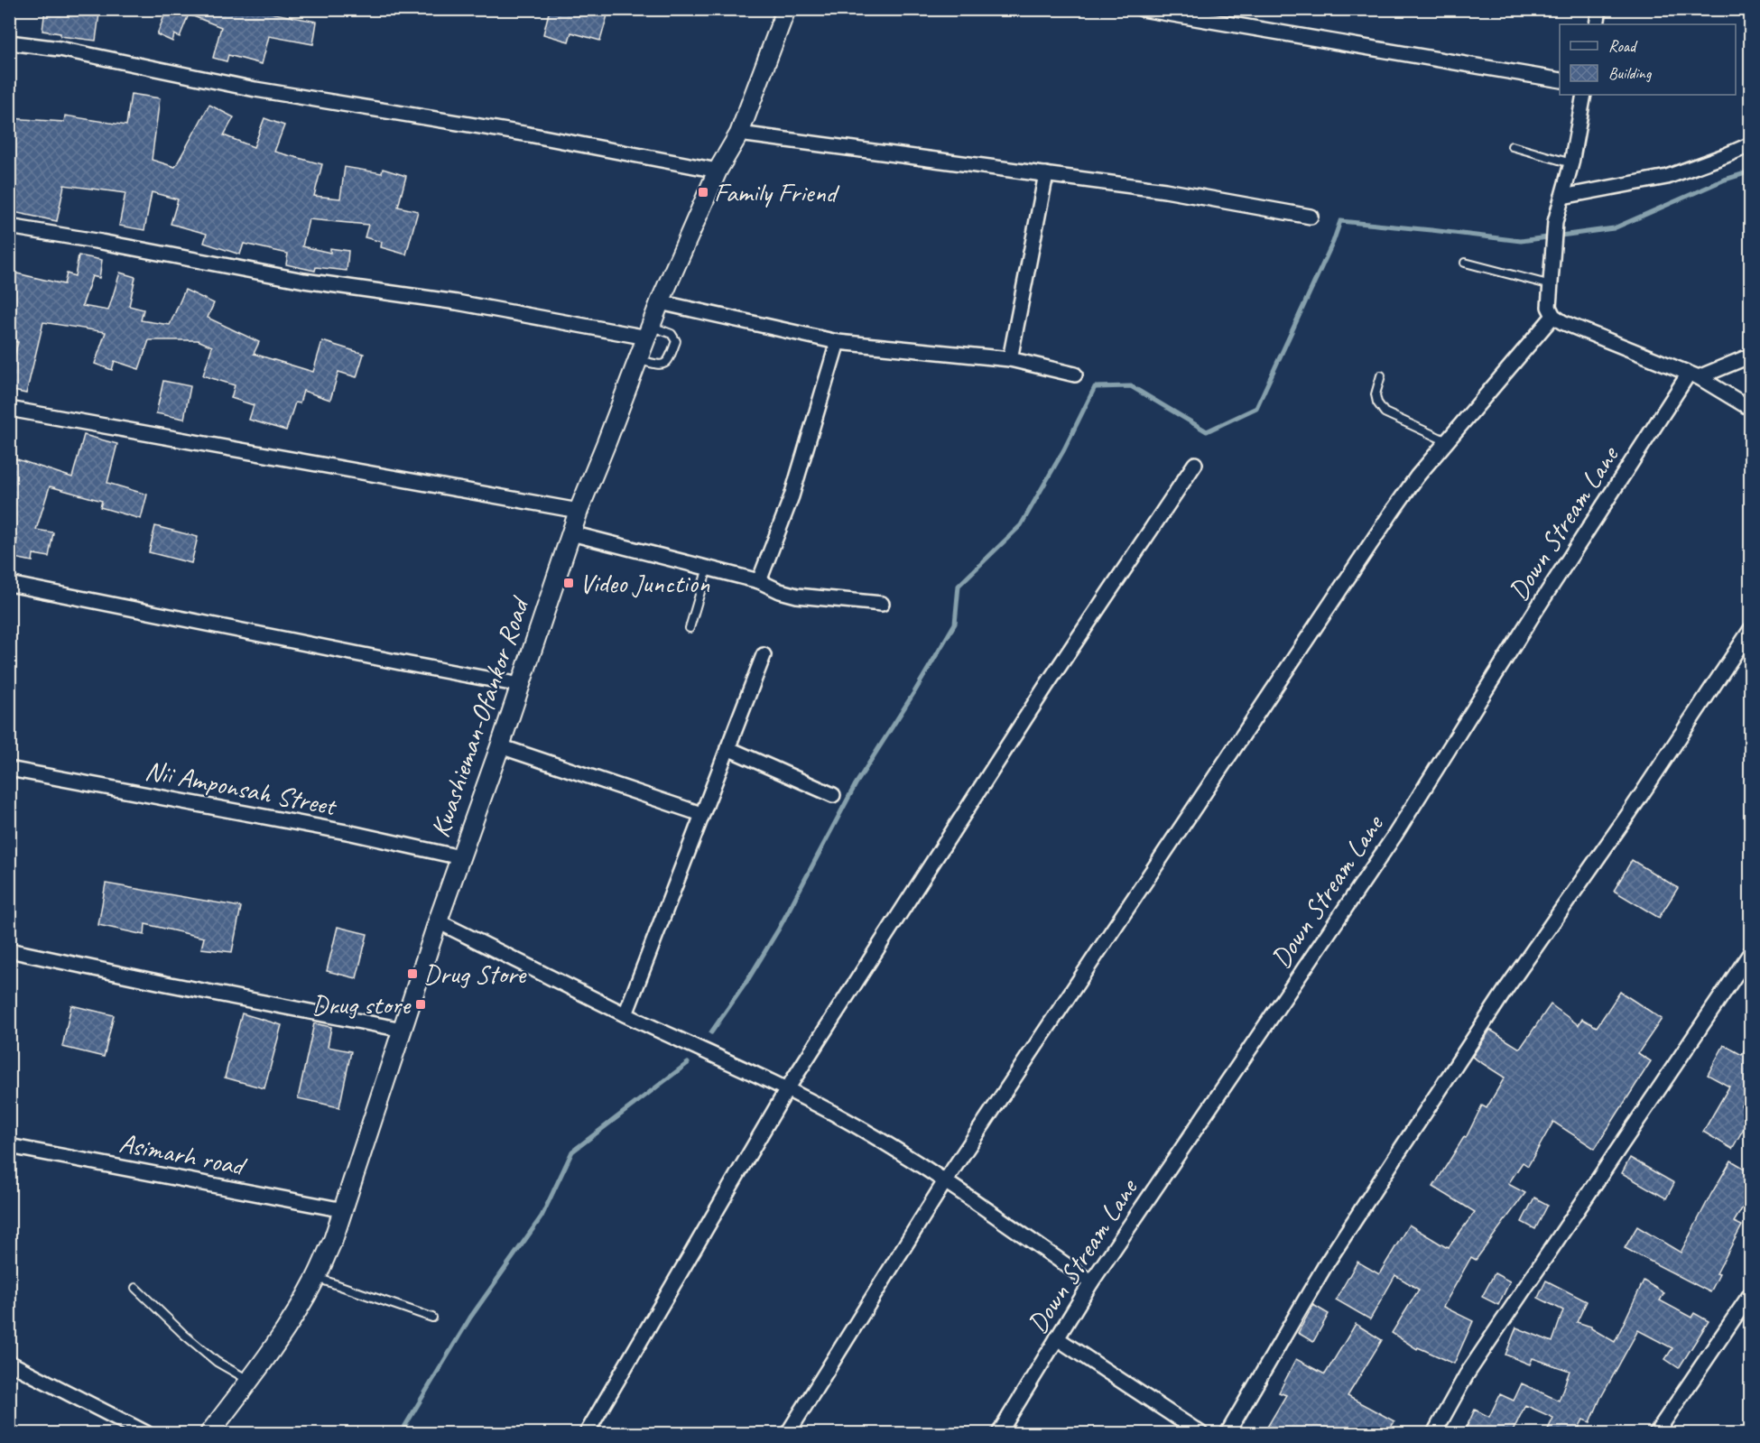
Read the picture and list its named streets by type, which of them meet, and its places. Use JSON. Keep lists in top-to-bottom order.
{
  "streets": {
    "main road": ["Kwashieman-Ofankor Road"],
    "street": ["Down Stream Lane", "Nii Amponsah Street", "Asimarh road"]
  },
  "crossings": [
    ["Kwashieman-Ofankor Road", "Nii Amponsah Street"],
    ["Kwashieman-Ofankor Road", "Asimarh road"]
  ],
  "places": {
    "transit": [
      "Family Friend",
      "Video Junction",
      "Drug Store",
      "Drug store"
    ]
  },
  "legend": ["Road", "Building"]
}
